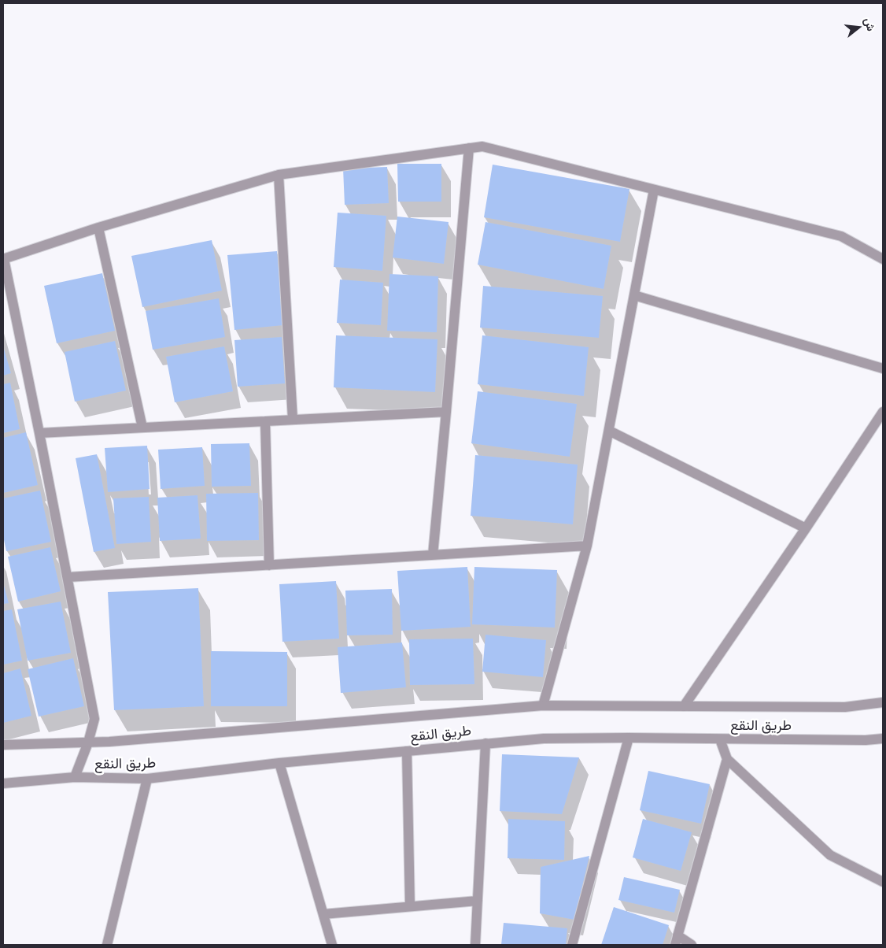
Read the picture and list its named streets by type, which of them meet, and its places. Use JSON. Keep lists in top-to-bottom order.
{
  "streets": {
    "street": ["طريق النقع"]
  },
  "north": "right"
}
